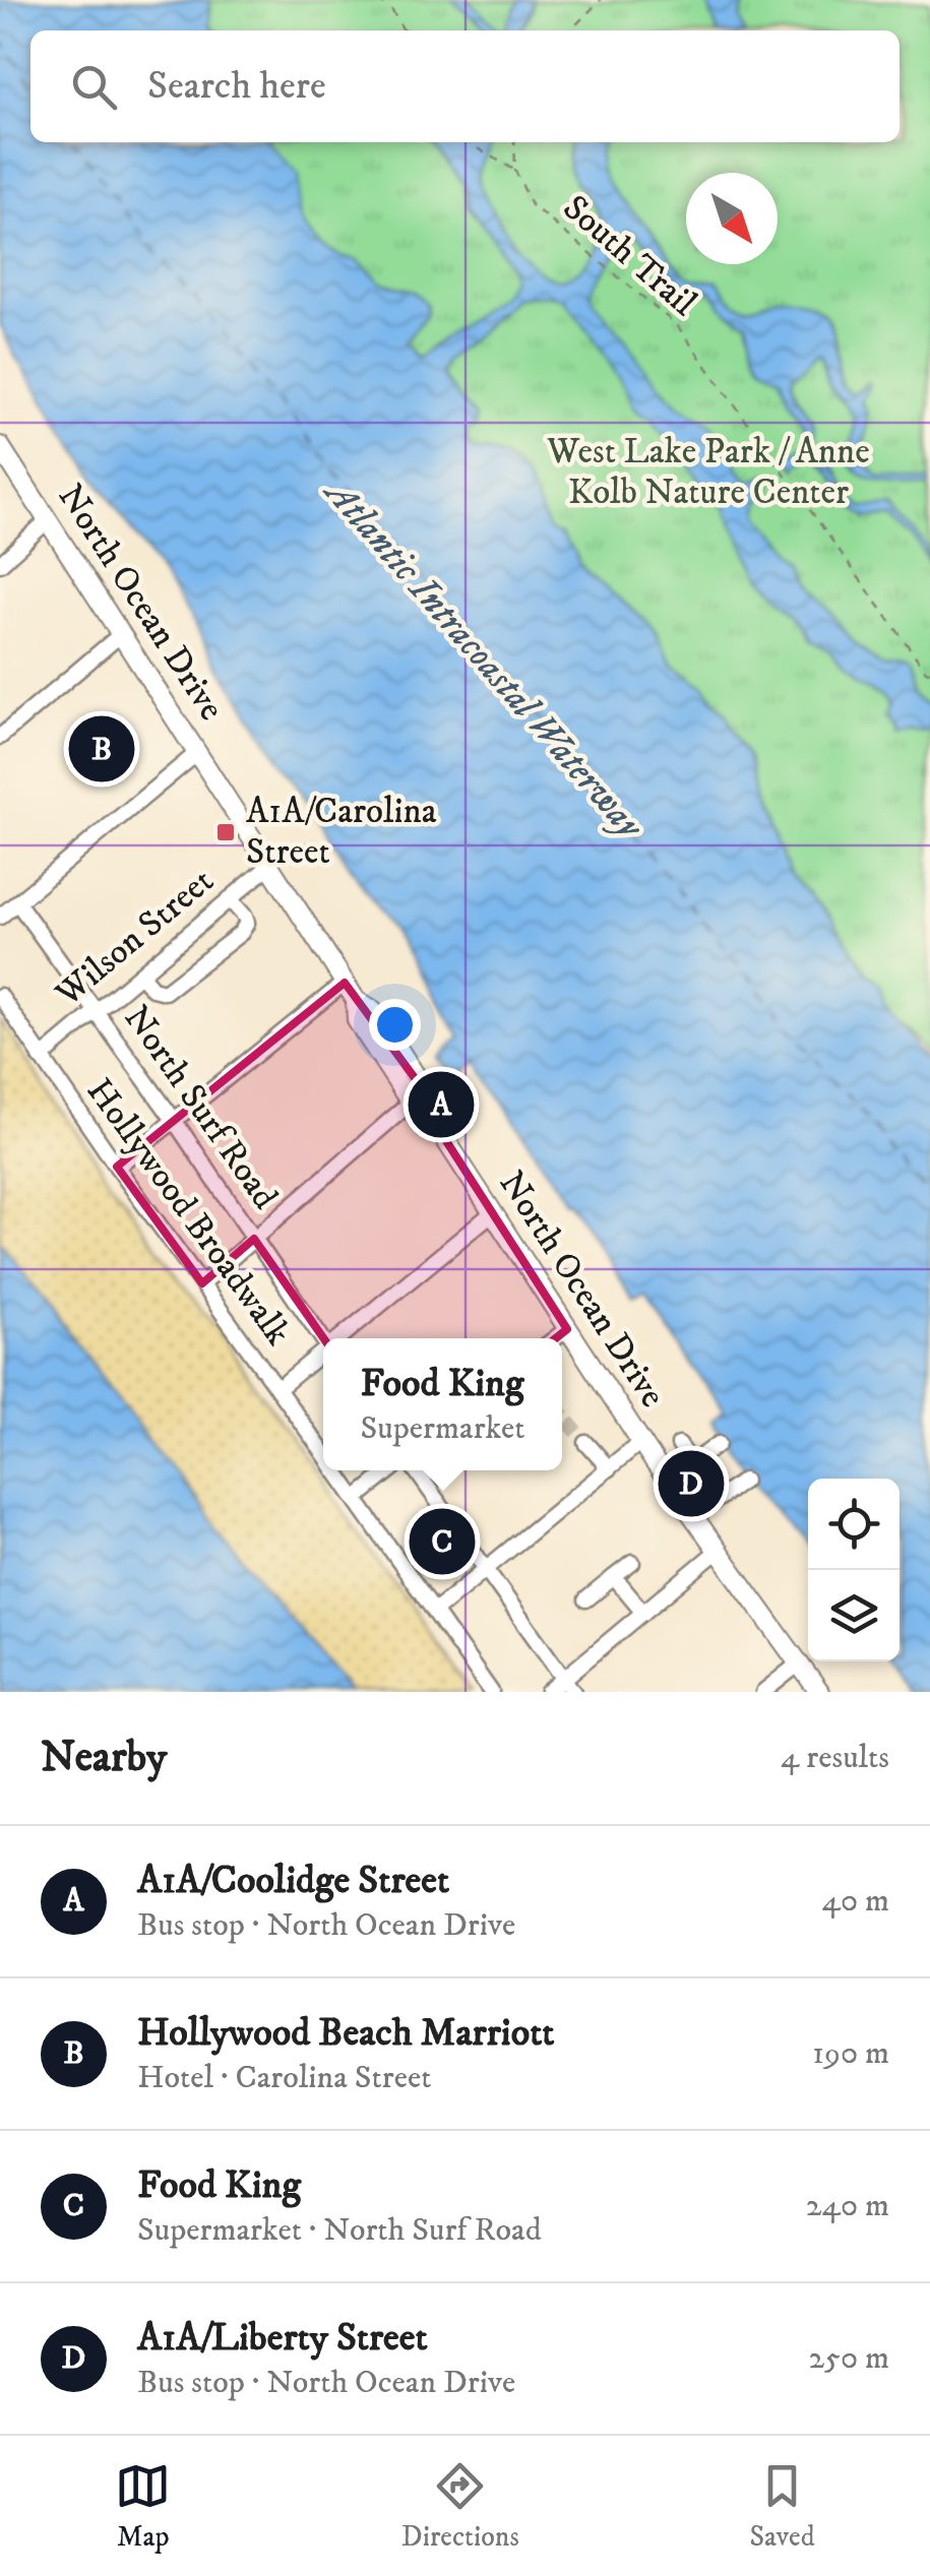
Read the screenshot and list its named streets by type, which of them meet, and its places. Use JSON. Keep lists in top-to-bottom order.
{
  "streets": {
    "main road": ["North Ocean Drive"],
    "street": ["Wilson Street", "North Surf Road", "Hollywood Broadwalk"],
    "path": ["South Trail"]
  },
  "crossings": [
    ["North Ocean Drive", "Wilson Street"],
    ["Wilson Street", "North Surf Road"],
    ["Wilson Street", "Hollywood Broadwalk"]
  ],
  "water": ["Atlantic Intracoastal Waterway"],
  "parks": ["West Lake Park / Anne Kolb Nature Center"],
  "places": {
    "transit": ["A1A/Carolina Street"]
  },
  "north": "bottom right",
  "page": {
    "search": "Search here",
    "pins": [
      "B",
      "A",
      "D",
      "C"
    ],
    "popup": ["Food King", "Supermarket"],
    "heading": ["Nearby", "4 results"],
    "list": [
      {
        "mark": "A",
        "name": "A1A/Coolidge Street",
        "note": "Bus stop · North Ocean Drive",
        "value": "40 m"
      },
      {
        "mark": "B",
        "name": "Hollywood Beach Marriott",
        "note": "Hotel · Carolina Street",
        "value": "190 m"
      },
      {
        "mark": "C",
        "name": "Food King",
        "note": "Supermarket · North Surf Road",
        "value": "240 m"
      },
      {
        "mark": "D",
        "name": "A1A/Liberty Street",
        "note": "Bus stop · North Ocean Drive",
        "value": "250 m"
      }
    ],
    "nav": ["Map", "Directions", "Saved"]
  }
}
